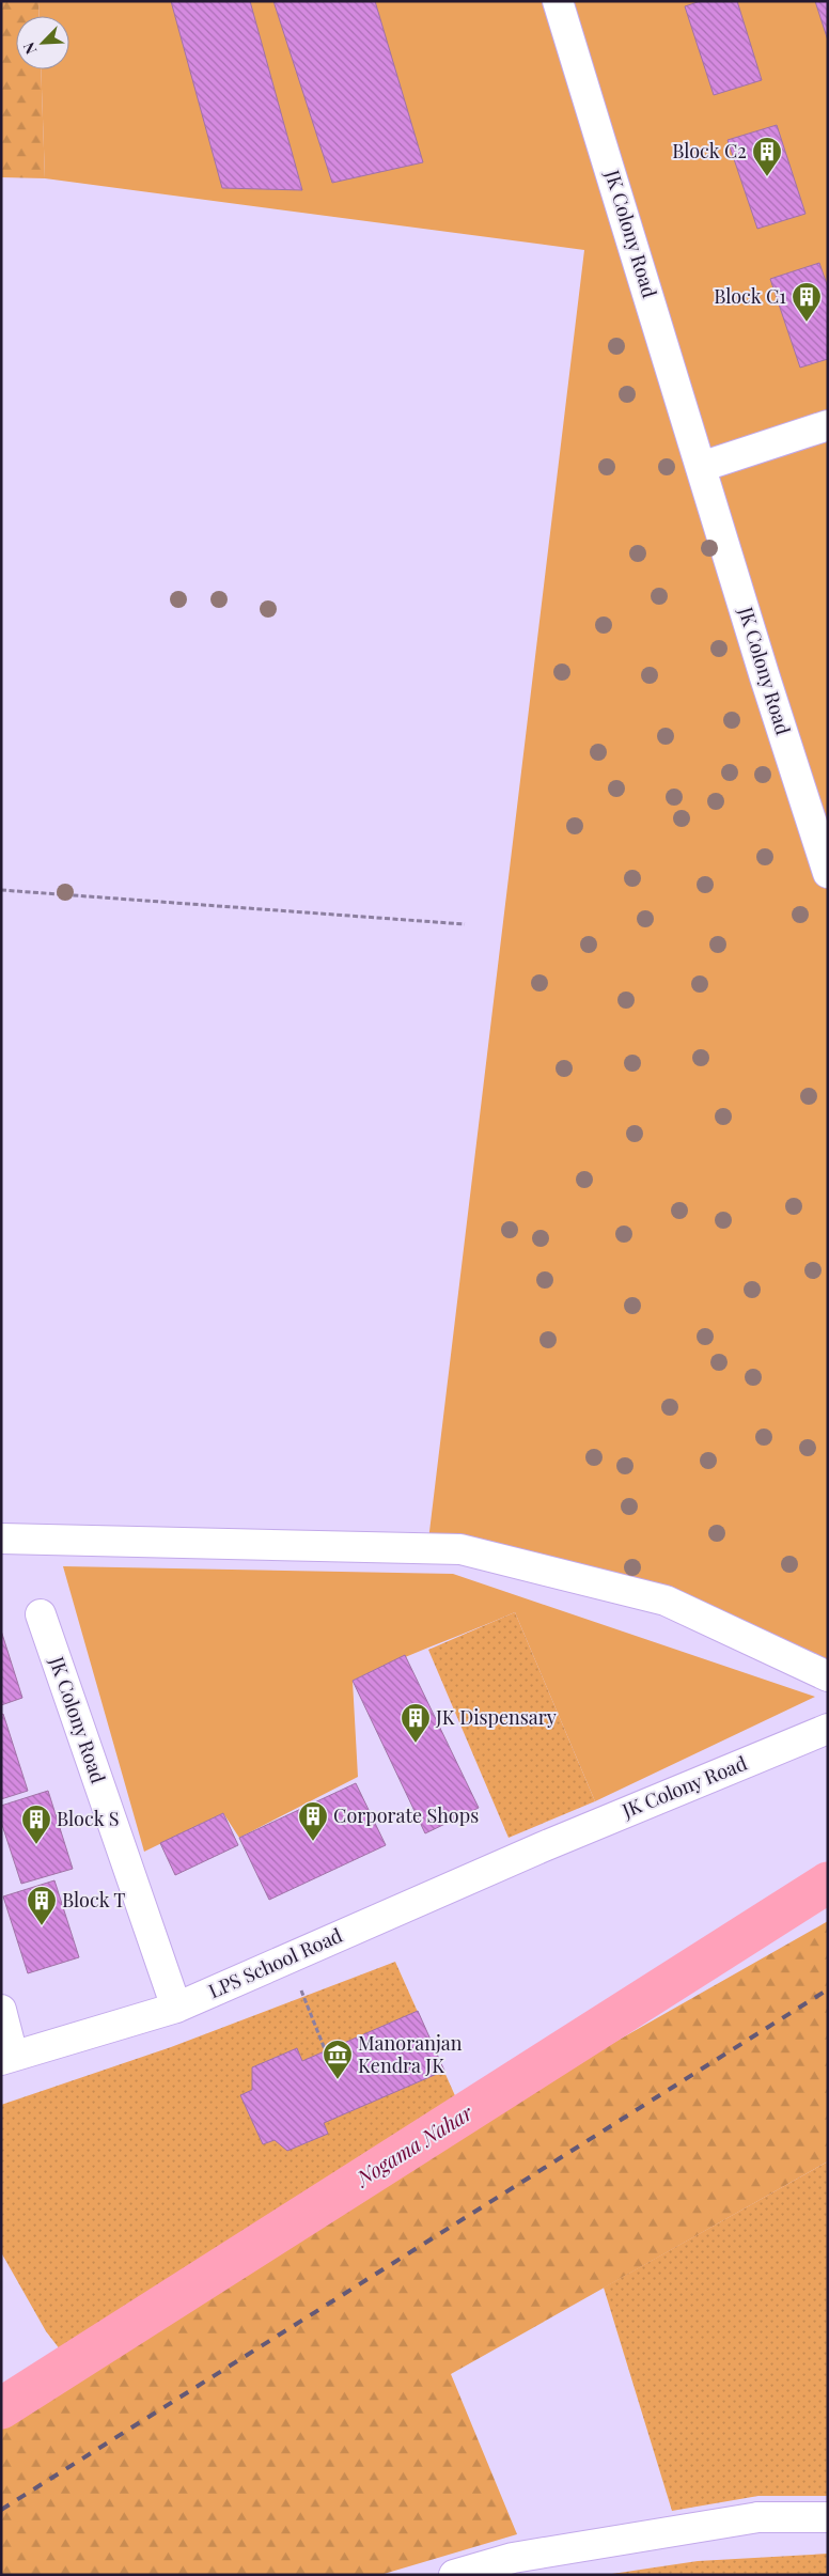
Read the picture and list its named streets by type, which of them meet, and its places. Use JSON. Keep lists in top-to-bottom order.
{
  "streets": {
    "street": ["JK Colony Road", "LPS School Road"]
  },
  "crossings": [
    ["JK Colony Road", "LPS School Road"]
  ],
  "water": ["Nogama Nahar"],
  "places": {
    "building": [
      "Block C2",
      "Block C1",
      "JK Dispensary",
      "Corporate Shops",
      "Block S",
      "Block T"
    ],
    "museum": ["Manoranjan Kendra JK"]
  },
  "north": "bottom left"
}
